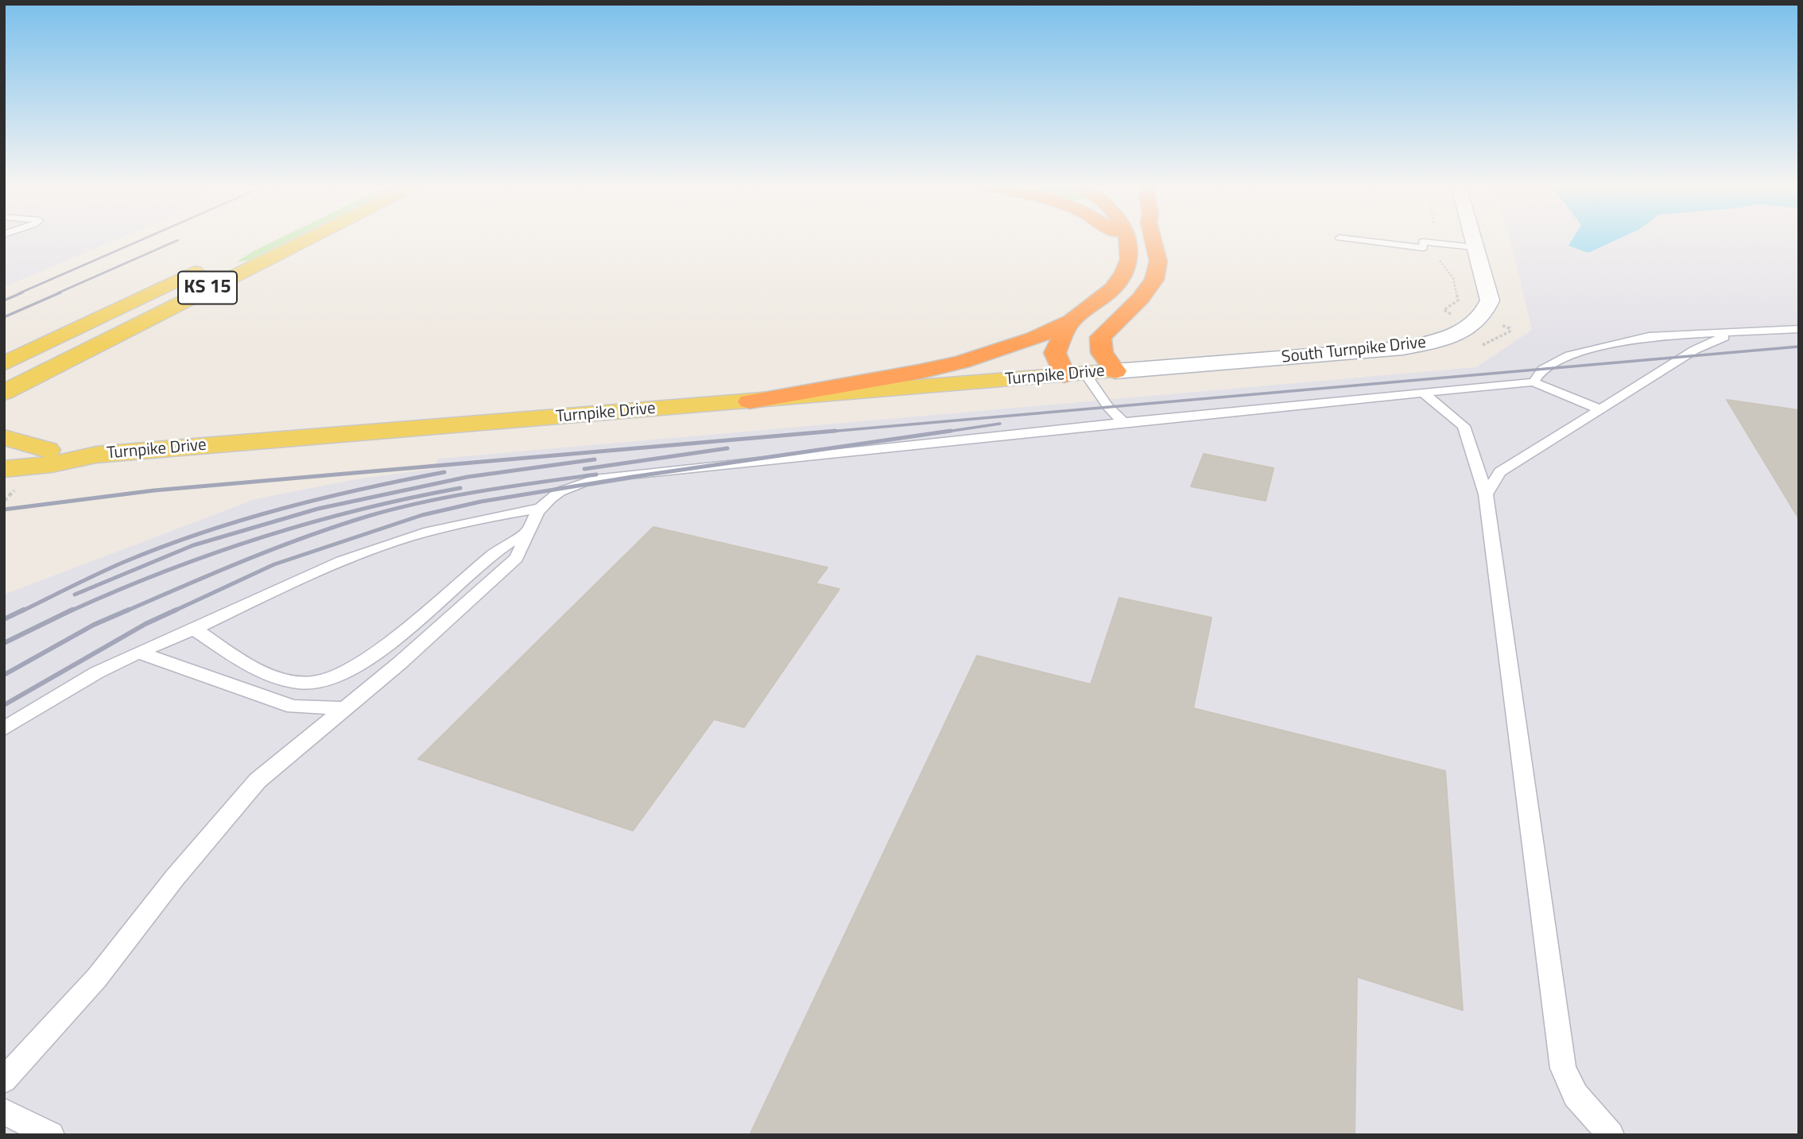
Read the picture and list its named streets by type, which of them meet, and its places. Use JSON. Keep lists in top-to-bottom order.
{
  "streets": {
    "main road": ["KS 15", "Turnpike Drive"],
    "street": ["South Turnpike Drive"]
  },
  "crossings": [
    ["South Turnpike Drive", "Turnpike Drive"]
  ]
}
